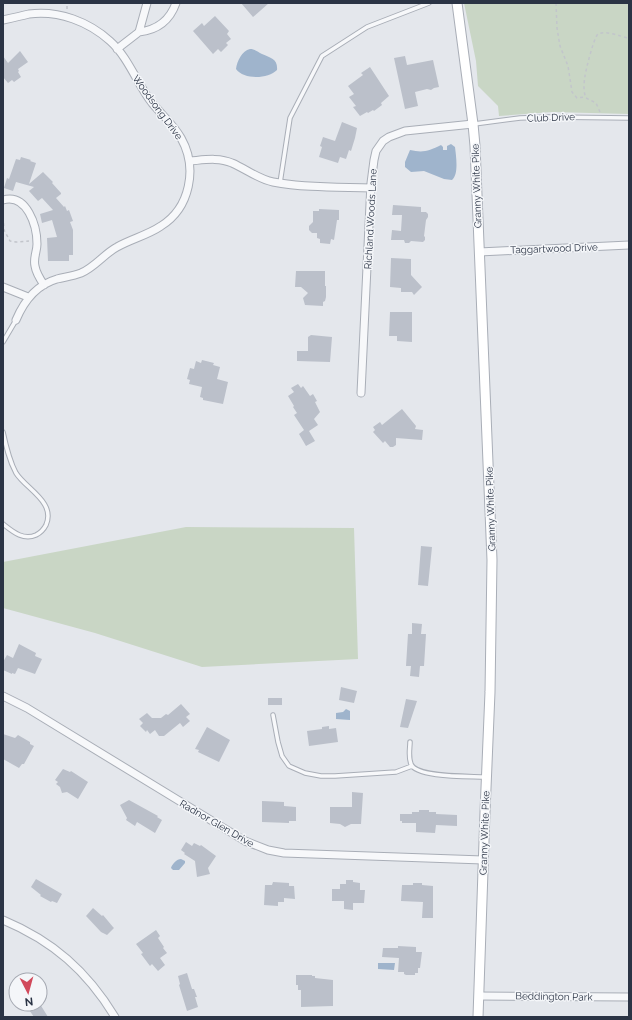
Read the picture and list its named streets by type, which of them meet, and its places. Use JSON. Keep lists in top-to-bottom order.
{
  "streets": {
    "main road": ["Granny White Pike"],
    "street": [
      "Woodsong Drive",
      "Richland Woods Lane",
      "Taggartwood Drive",
      "Radnor Glen Drive",
      "Beddington Park"
    ],
    "lane": ["Club Drive"]
  },
  "crossings": [
    ["Club Drive", "Granny White Pike"],
    ["Club Drive", "Richland Woods Lane"],
    ["Granny White Pike", "Richland Woods Lane"],
    ["Granny White Pike", "Taggartwood Drive"],
    ["Granny White Pike", "Radnor Glen Drive"],
    ["Granny White Pike", "Beddington Park"]
  ],
  "north": "bottom"
}
